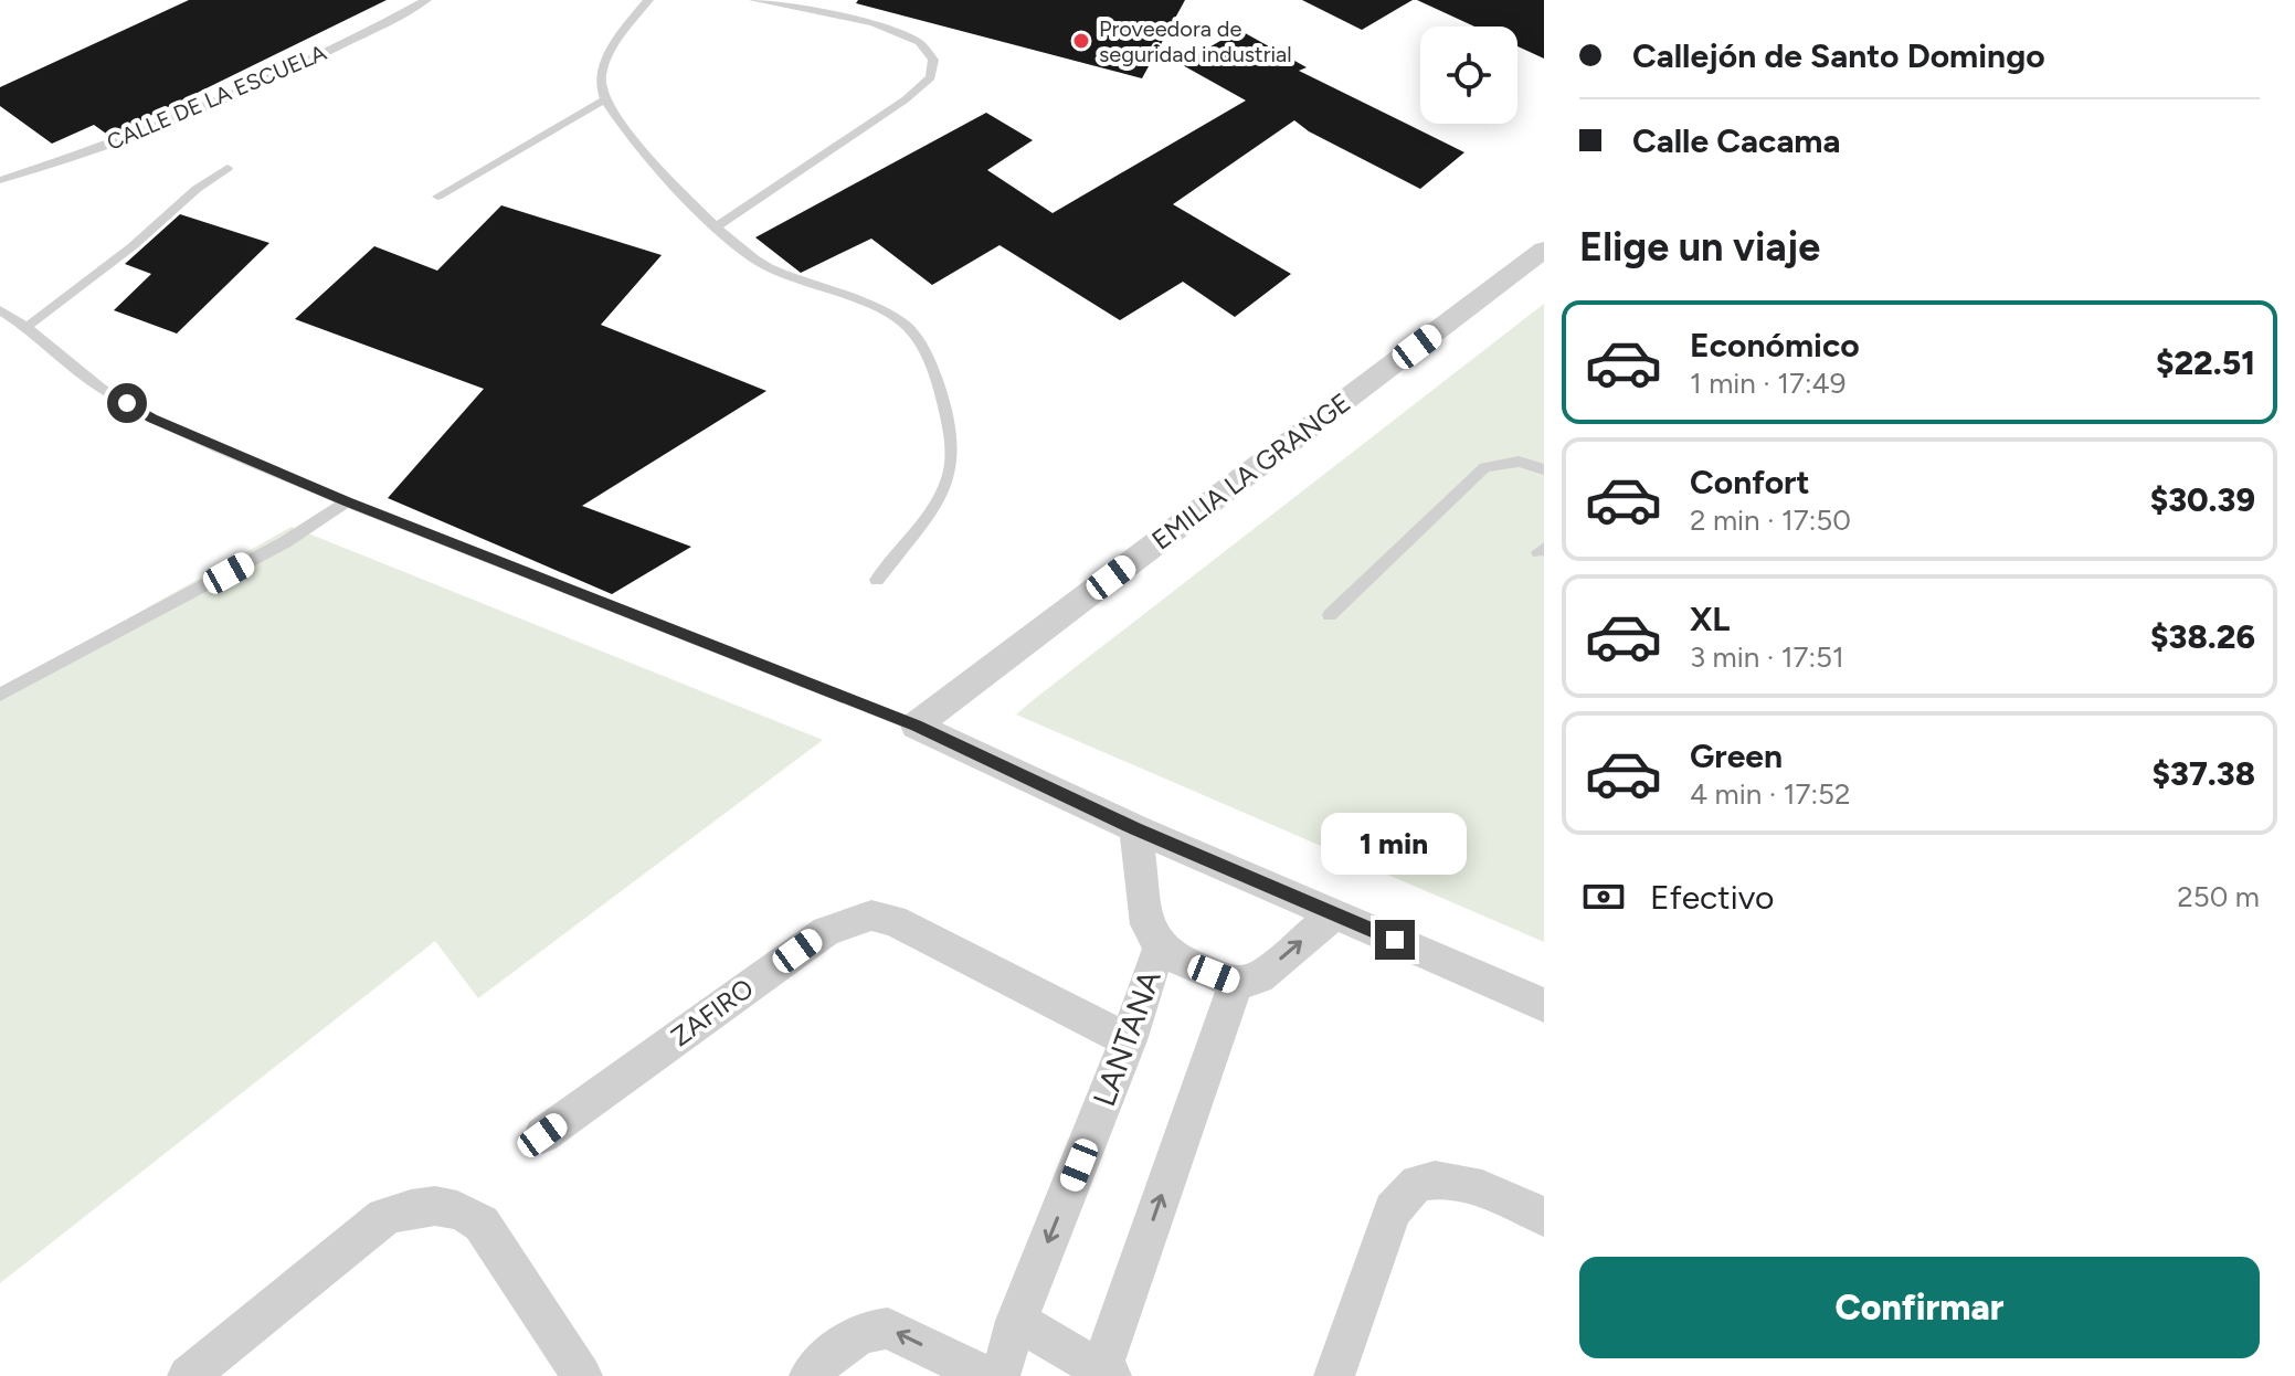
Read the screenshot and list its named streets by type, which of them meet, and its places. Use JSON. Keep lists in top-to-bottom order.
{
  "streets": {
    "street": ["EMILIA LA GRANGE", "ZAFIRO", "LANTANA"],
    "lane": ["CALLE DE LA ESCUELA"]
  },
  "crossings": [
    ["ZAFIRO", "LANTANA"]
  ],
  "places": ["Proveedora de seguridad industrial"],
  "page": {
    "banner": ["Callejón de Santo Domingo", "Calle Cacama"],
    "heading": "Elige un viaje",
    "list": [
      {
        "name": "Económico",
        "note": "1 min · 17:49",
        "value": "$22.51"
      },
      {
        "name": "Confort",
        "note": "2 min · 17:50",
        "value": "$30.39"
      },
      {
        "name": "XL",
        "note": "3 min · 17:51",
        "value": "$38.26"
      },
      {
        "name": "Green",
        "note": "4 min · 17:52",
        "value": "$37.38"
      }
    ],
    "bubble": "1 min",
    "pay": ["Efectivo", "250 m"],
    "buttons": "Confirmar"
  }
}
